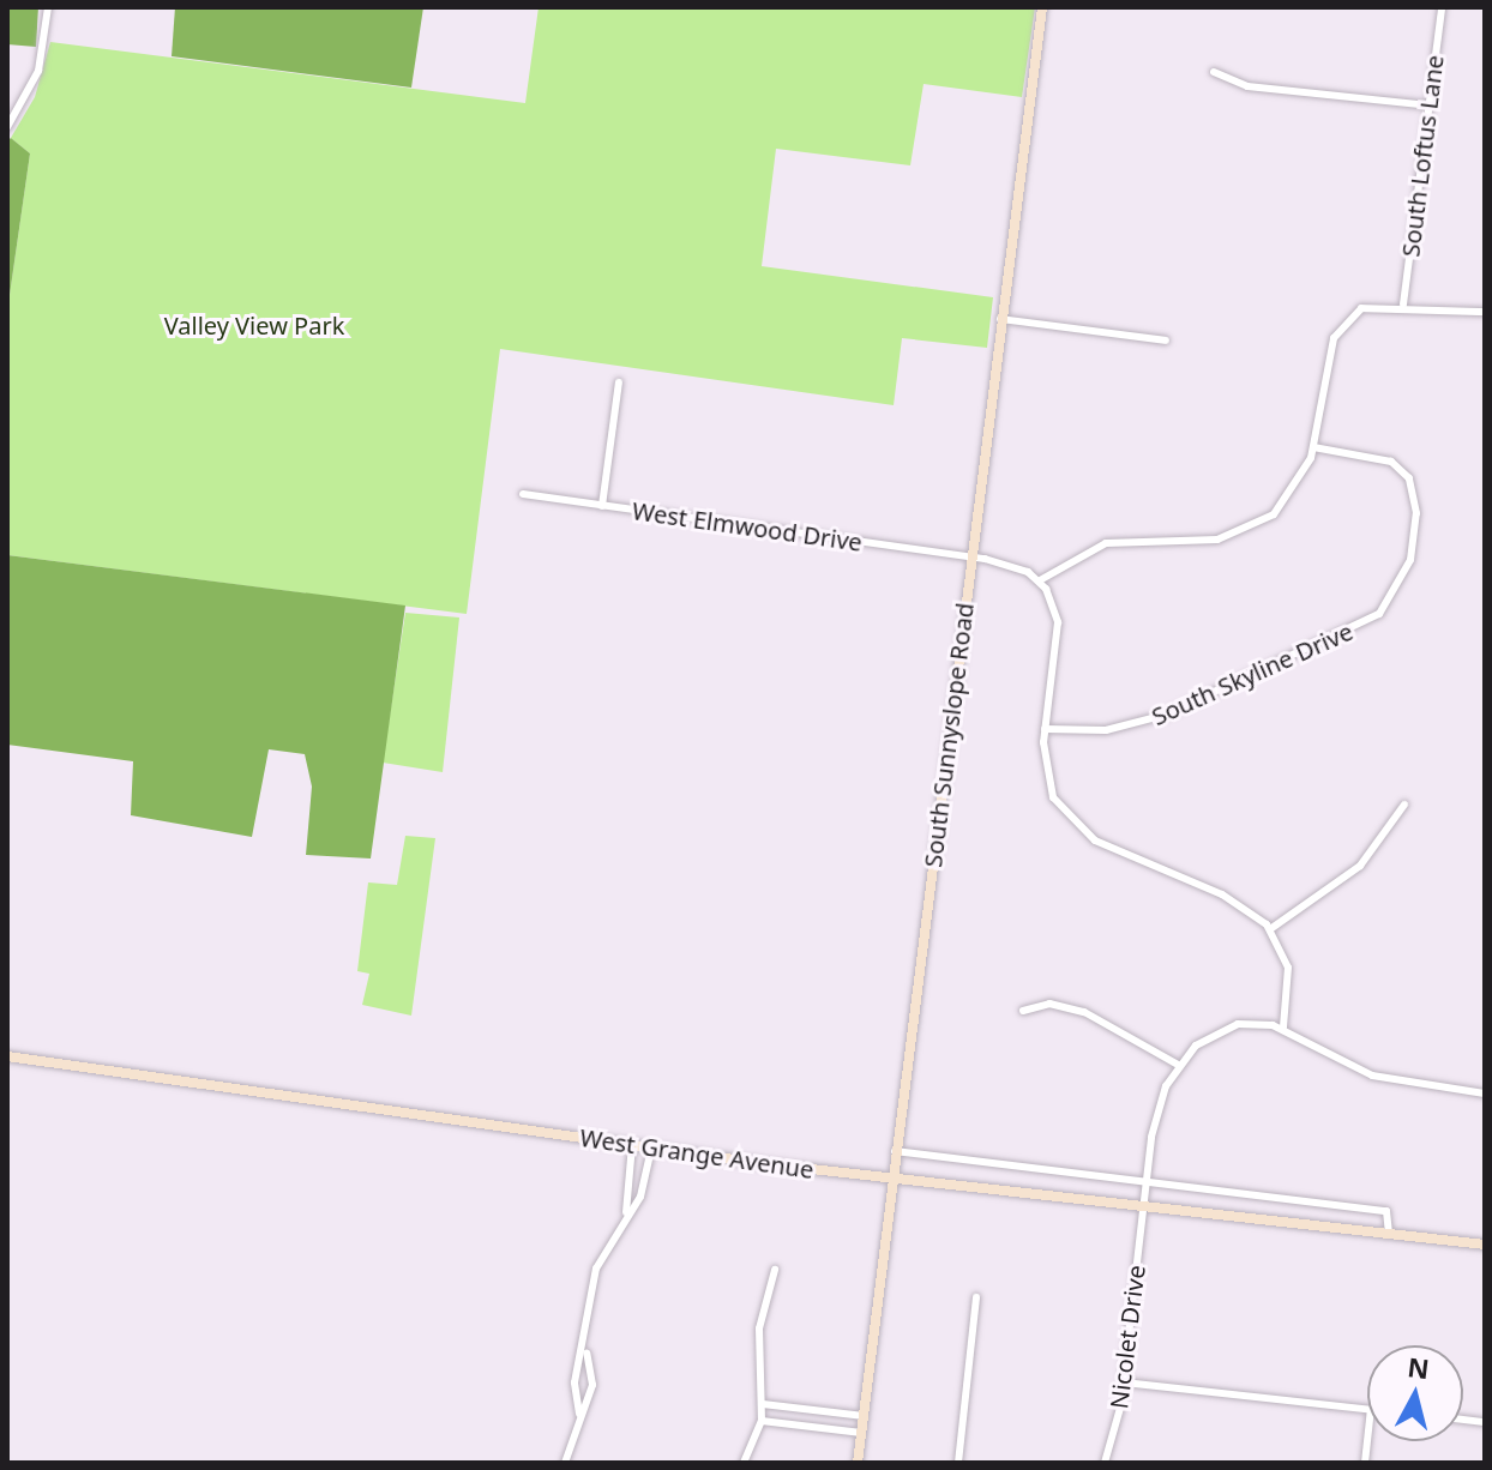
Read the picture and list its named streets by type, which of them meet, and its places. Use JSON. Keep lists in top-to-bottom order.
{
  "streets": {
    "street": [
      "South Loftus Lane",
      "West Elmwood Drive",
      "South Skyline Drive",
      "South Sunnyslope Road",
      "West Grange Avenue",
      "Nicolet Drive"
    ]
  },
  "crossings": [
    ["West Elmwood Drive", "South Sunnyslope Road"],
    ["South Sunnyslope Road", "West Grange Avenue"],
    ["West Grange Avenue", "Nicolet Drive"]
  ],
  "parks": ["Valley View Park"],
  "north": "top"
}
